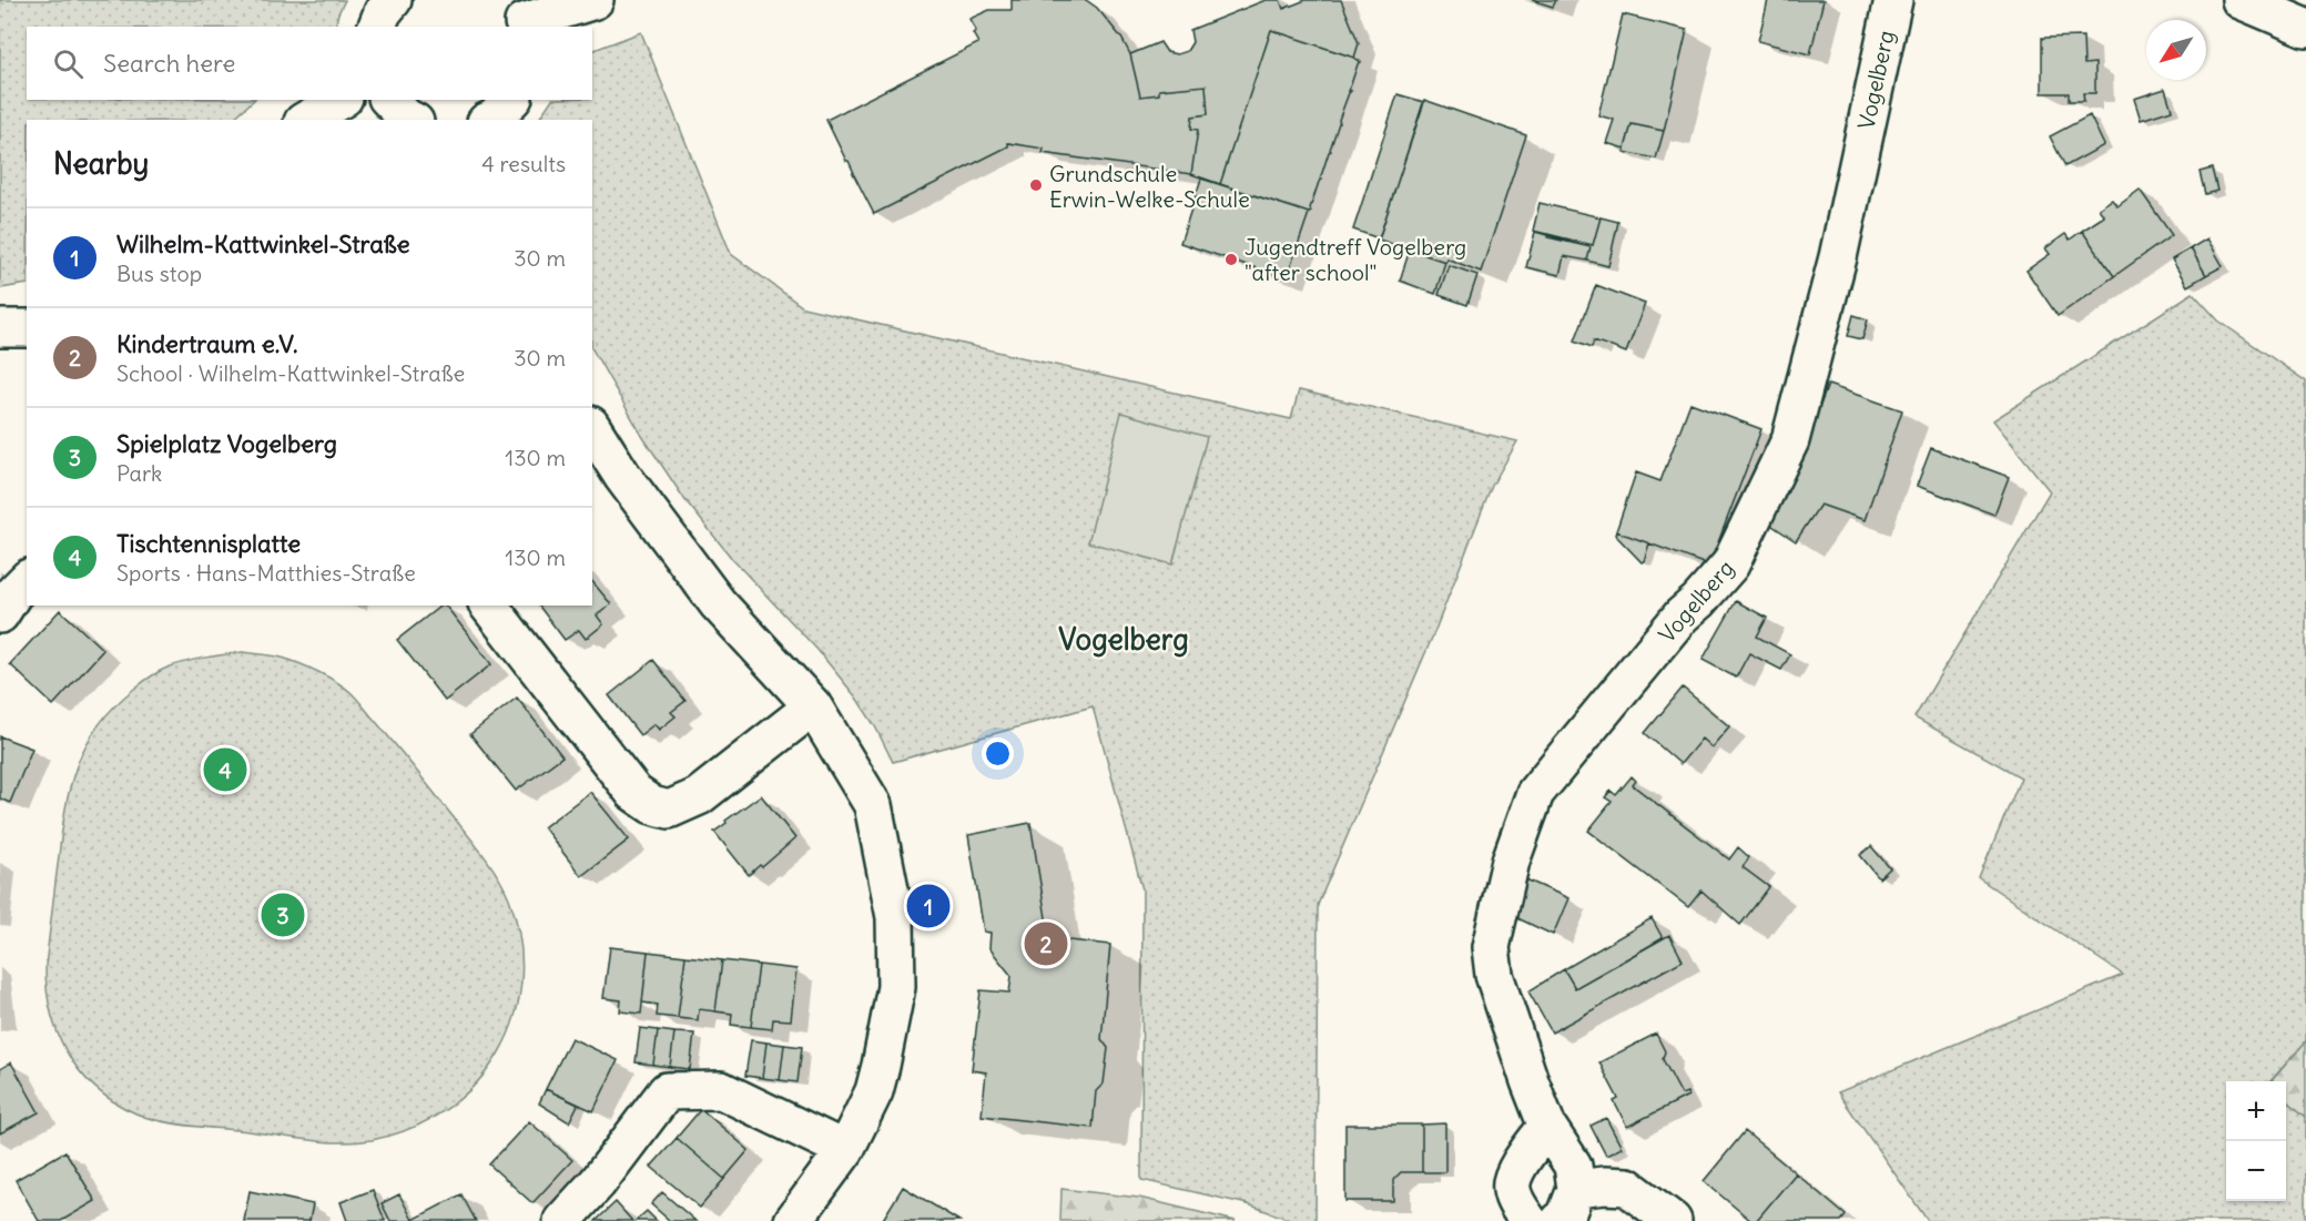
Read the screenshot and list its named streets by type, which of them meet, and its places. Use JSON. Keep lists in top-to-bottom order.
{
  "streets": {
    "street": ["Vogelberg"]
  },
  "districts": ["Vogelberg"],
  "places": ["Grundschule Erwin-Welke-Schule", "Jugendtreff Vogelberg \"after school\""],
  "north": "bottom left",
  "page": {
    "search": "Search here",
    "heading": ["Nearby", "4 results"],
    "list": [
      {
        "mark": "1",
        "name": "Wilhelm-Kattwinkel-Straße",
        "note": "Bus stop",
        "value": "30 m"
      },
      {
        "mark": "2",
        "name": "Kindertraum e.V.",
        "note": "School · Wilhelm-Kattwinkel-Straße",
        "value": "30 m"
      },
      {
        "mark": "3",
        "name": "Spielplatz Vogelberg",
        "note": "Park",
        "value": "130 m"
      },
      {
        "mark": "4",
        "name": "Tischtennisplatte",
        "note": "Sports · Hans-Matthies-Straße",
        "value": "130 m"
      }
    ],
    "pins": [
      "4",
      "1",
      "3",
      "2"
    ],
    "map_buttons": ["+", "−"]
  }
}
